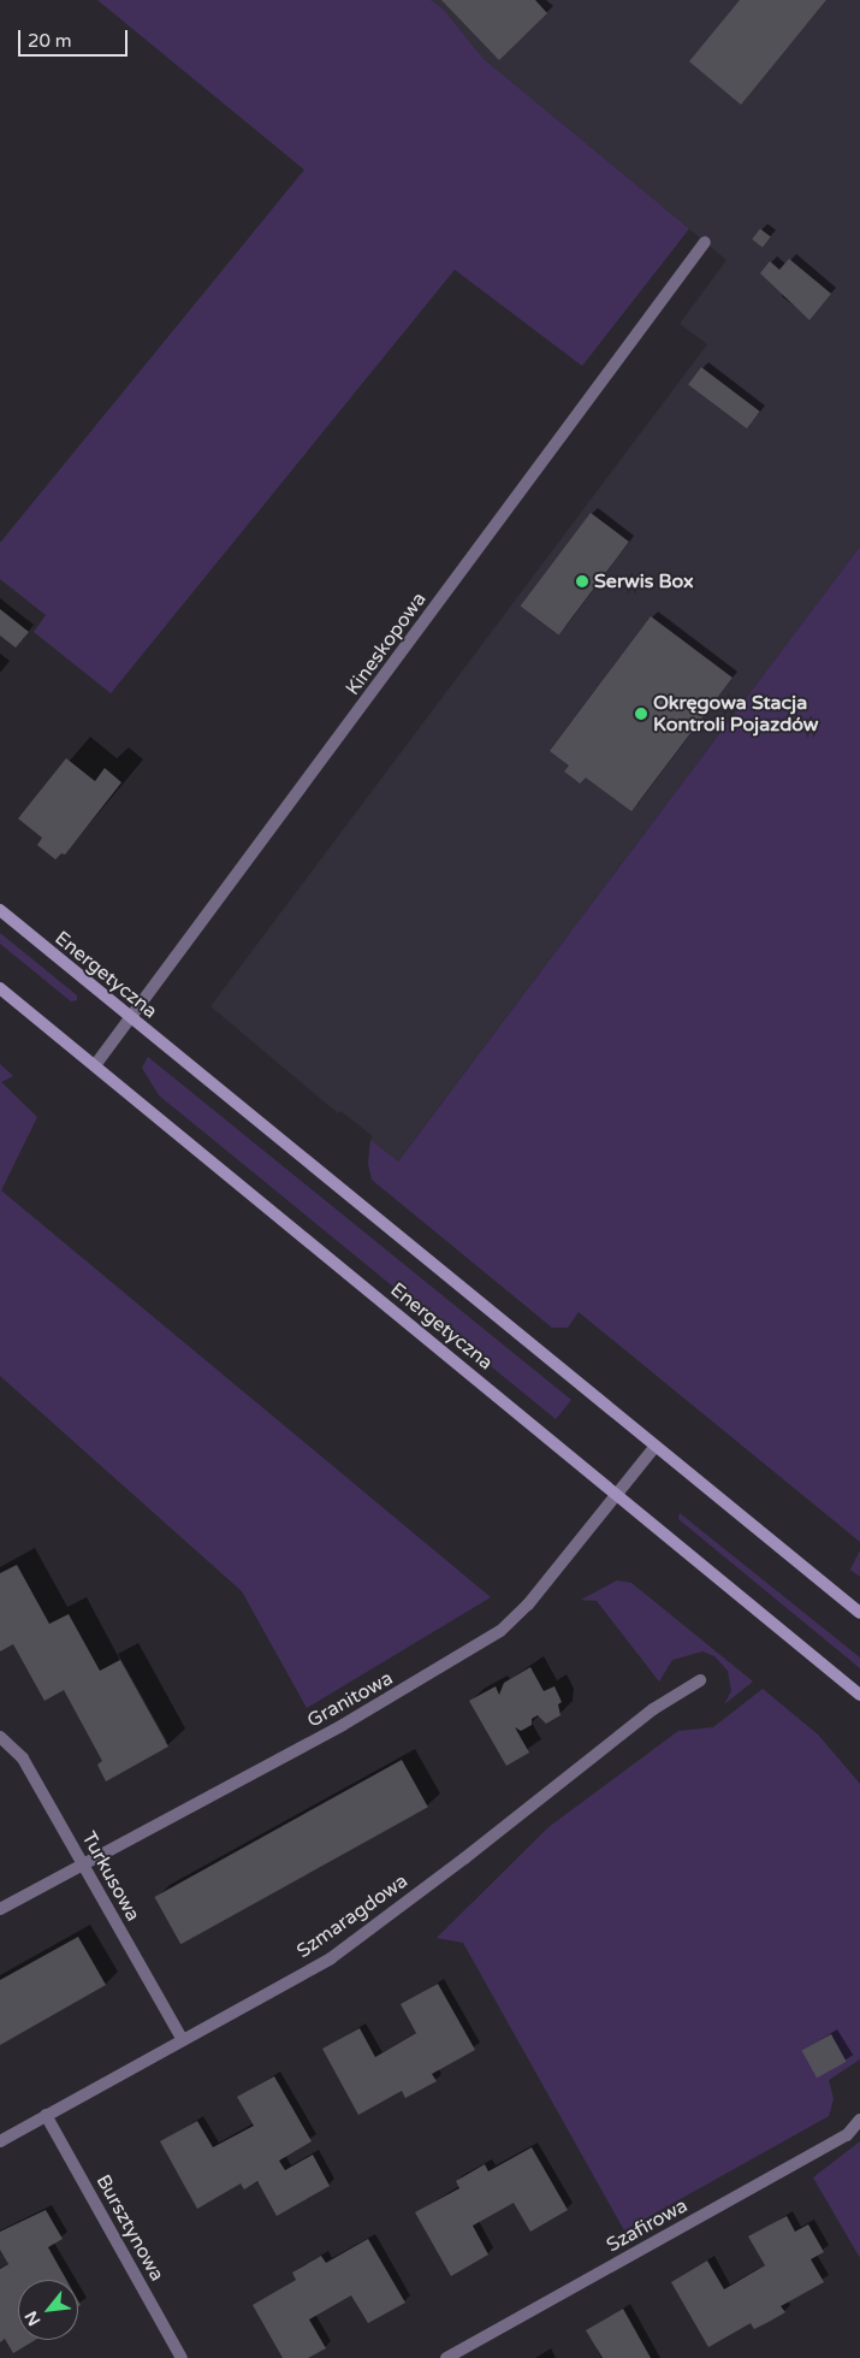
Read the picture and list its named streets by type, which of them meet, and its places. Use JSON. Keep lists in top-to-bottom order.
{
  "streets": {
    "street": [
      "Kineskopowa",
      "Energetyczna",
      "Granitowa",
      "Turkusowa",
      "Szmaragdowa",
      "Szafirowa",
      "Bursztynowa"
    ]
  },
  "crossings": [
    ["Kineskopowa", "Energetyczna"],
    ["Energetyczna", "Granitowa"],
    ["Granitowa", "Turkusowa"],
    ["Turkusowa", "Szmaragdowa"],
    ["Szmaragdowa", "Bursztynowa"]
  ],
  "places": ["Serwis Box", "Okręgowa Stacja Kontroli Pojazdów"],
  "scale_bar": "20 m",
  "north": "bottom left"
}
